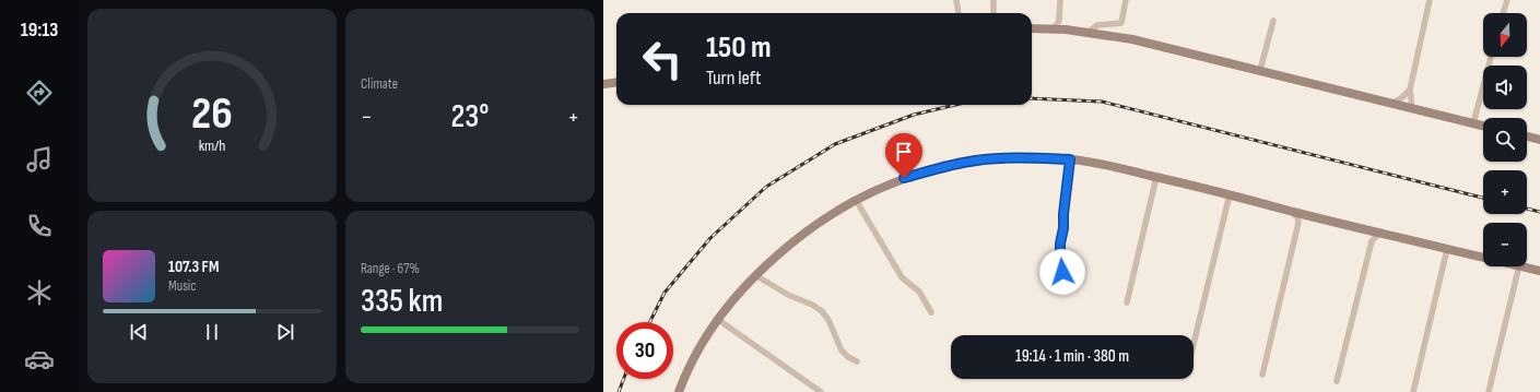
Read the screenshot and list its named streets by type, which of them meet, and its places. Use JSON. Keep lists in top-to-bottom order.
{
  "north": "bottom",
  "page": {
    "tabs": "19:13",
    "tile": [
      "Climate",
      ["Range · 67%", "335 km"]
    ],
    "map_buttons": ["+", "−"],
    "turn": ["150 m", "Turn left"],
    "heat": ["−", "23°", "+"],
    "song": ["107.3 FM", "Music"],
    "limit": "30",
    "trip": "19:14 · 1 min · 380 m",
    "gauge": ["26", "km/h"]
  }
}
